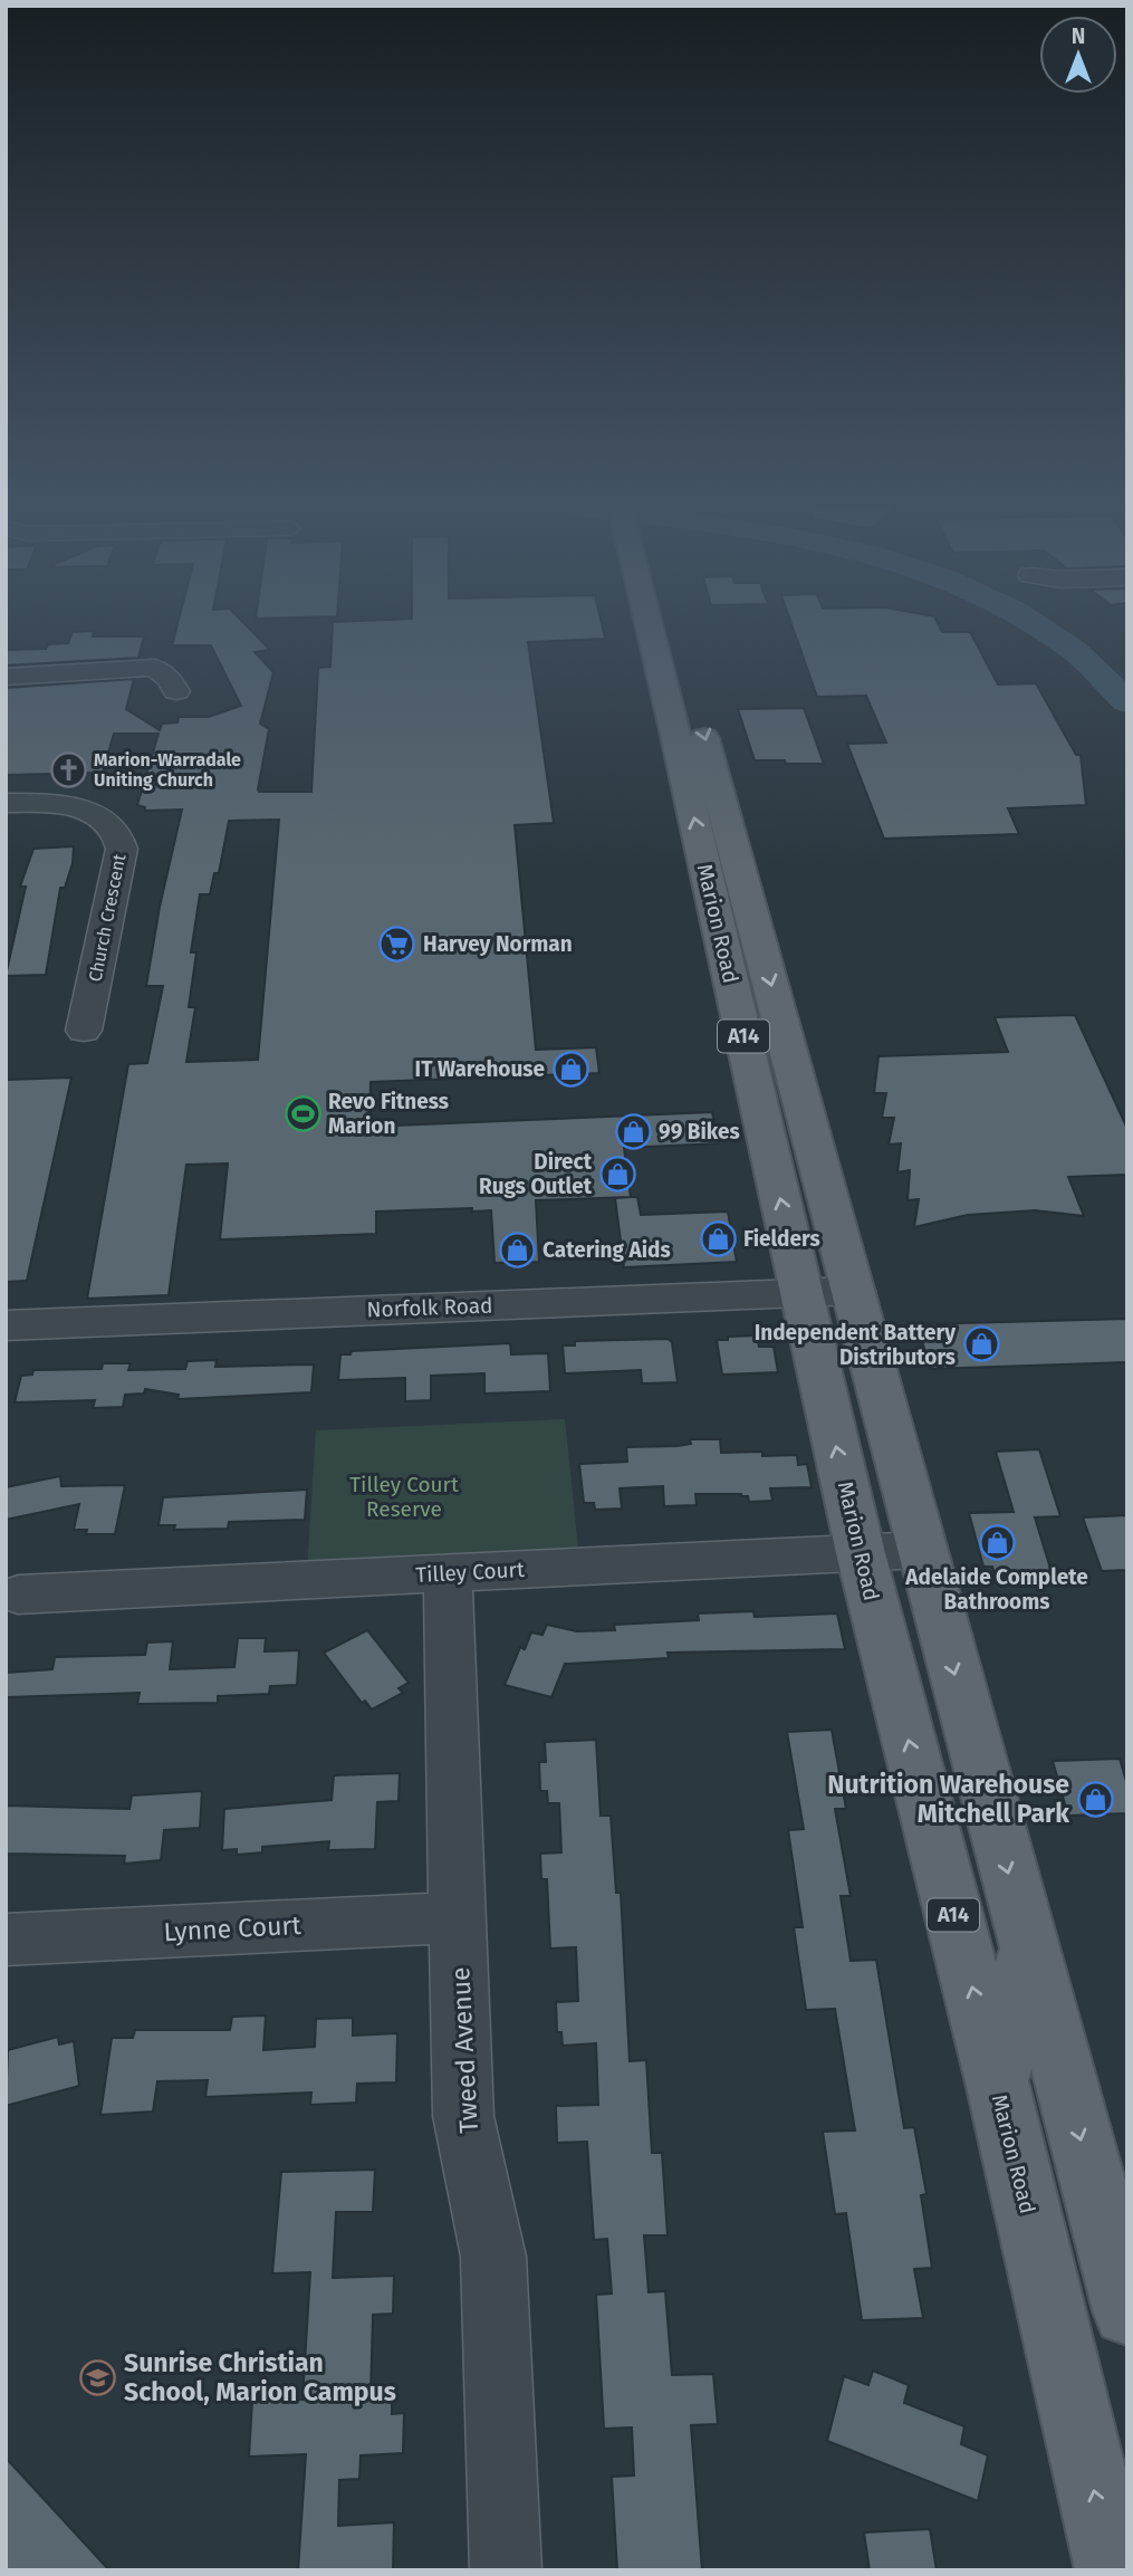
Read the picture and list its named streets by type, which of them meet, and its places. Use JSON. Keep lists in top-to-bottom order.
{
  "streets": {
    "main road": ["Marion Road", "A14"],
    "street": [
      "Church Crescent",
      "Norfolk Road",
      "Tilley Court",
      "Lynne Court",
      "Tweed Avenue"
    ]
  },
  "crossings": [
    ["Marion Road", "Norfolk Road"],
    ["Marion Road", "Tilley Court"],
    ["Tilley Court", "Tweed Avenue"],
    ["Lynne Court", "Tweed Avenue"]
  ],
  "parks": ["Tilley Court Reserve"],
  "places": {
    "church": ["Marion-Warradale Uniting Church"],
    "supermarket": ["Harvey Norman"],
    "shop": [
      "IT Warehouse",
      "99 Bikes",
      "Direct Rugs Outlet",
      "Fielders",
      "Catering Aids",
      "Independent Battery Distributors",
      "Adelaide Complete Bathrooms",
      "Nutrition Warehouse Mitchell Park"
    ],
    "sports": ["Revo Fitness Marion"],
    "school or university": ["Sunrise Christian School, Marion Campus"]
  },
  "north": "top"
}
